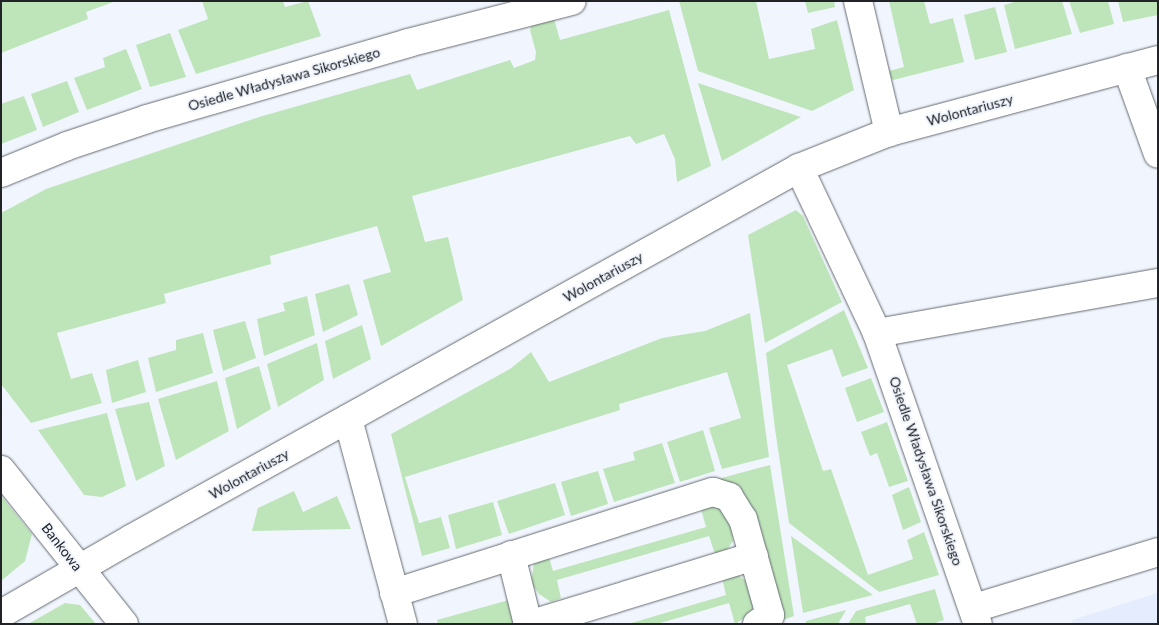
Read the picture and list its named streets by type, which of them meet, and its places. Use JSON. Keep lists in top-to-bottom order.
{
  "streets": {
    "street": ["Osiedle Władysława Sikorskiego", "Wolontariuszy", "Bankowa"]
  },
  "crossings": [
    ["Osiedle Władysława Sikorskiego", "Wolontariuszy"],
    ["Wolontariuszy", "Bankowa"]
  ]
}
